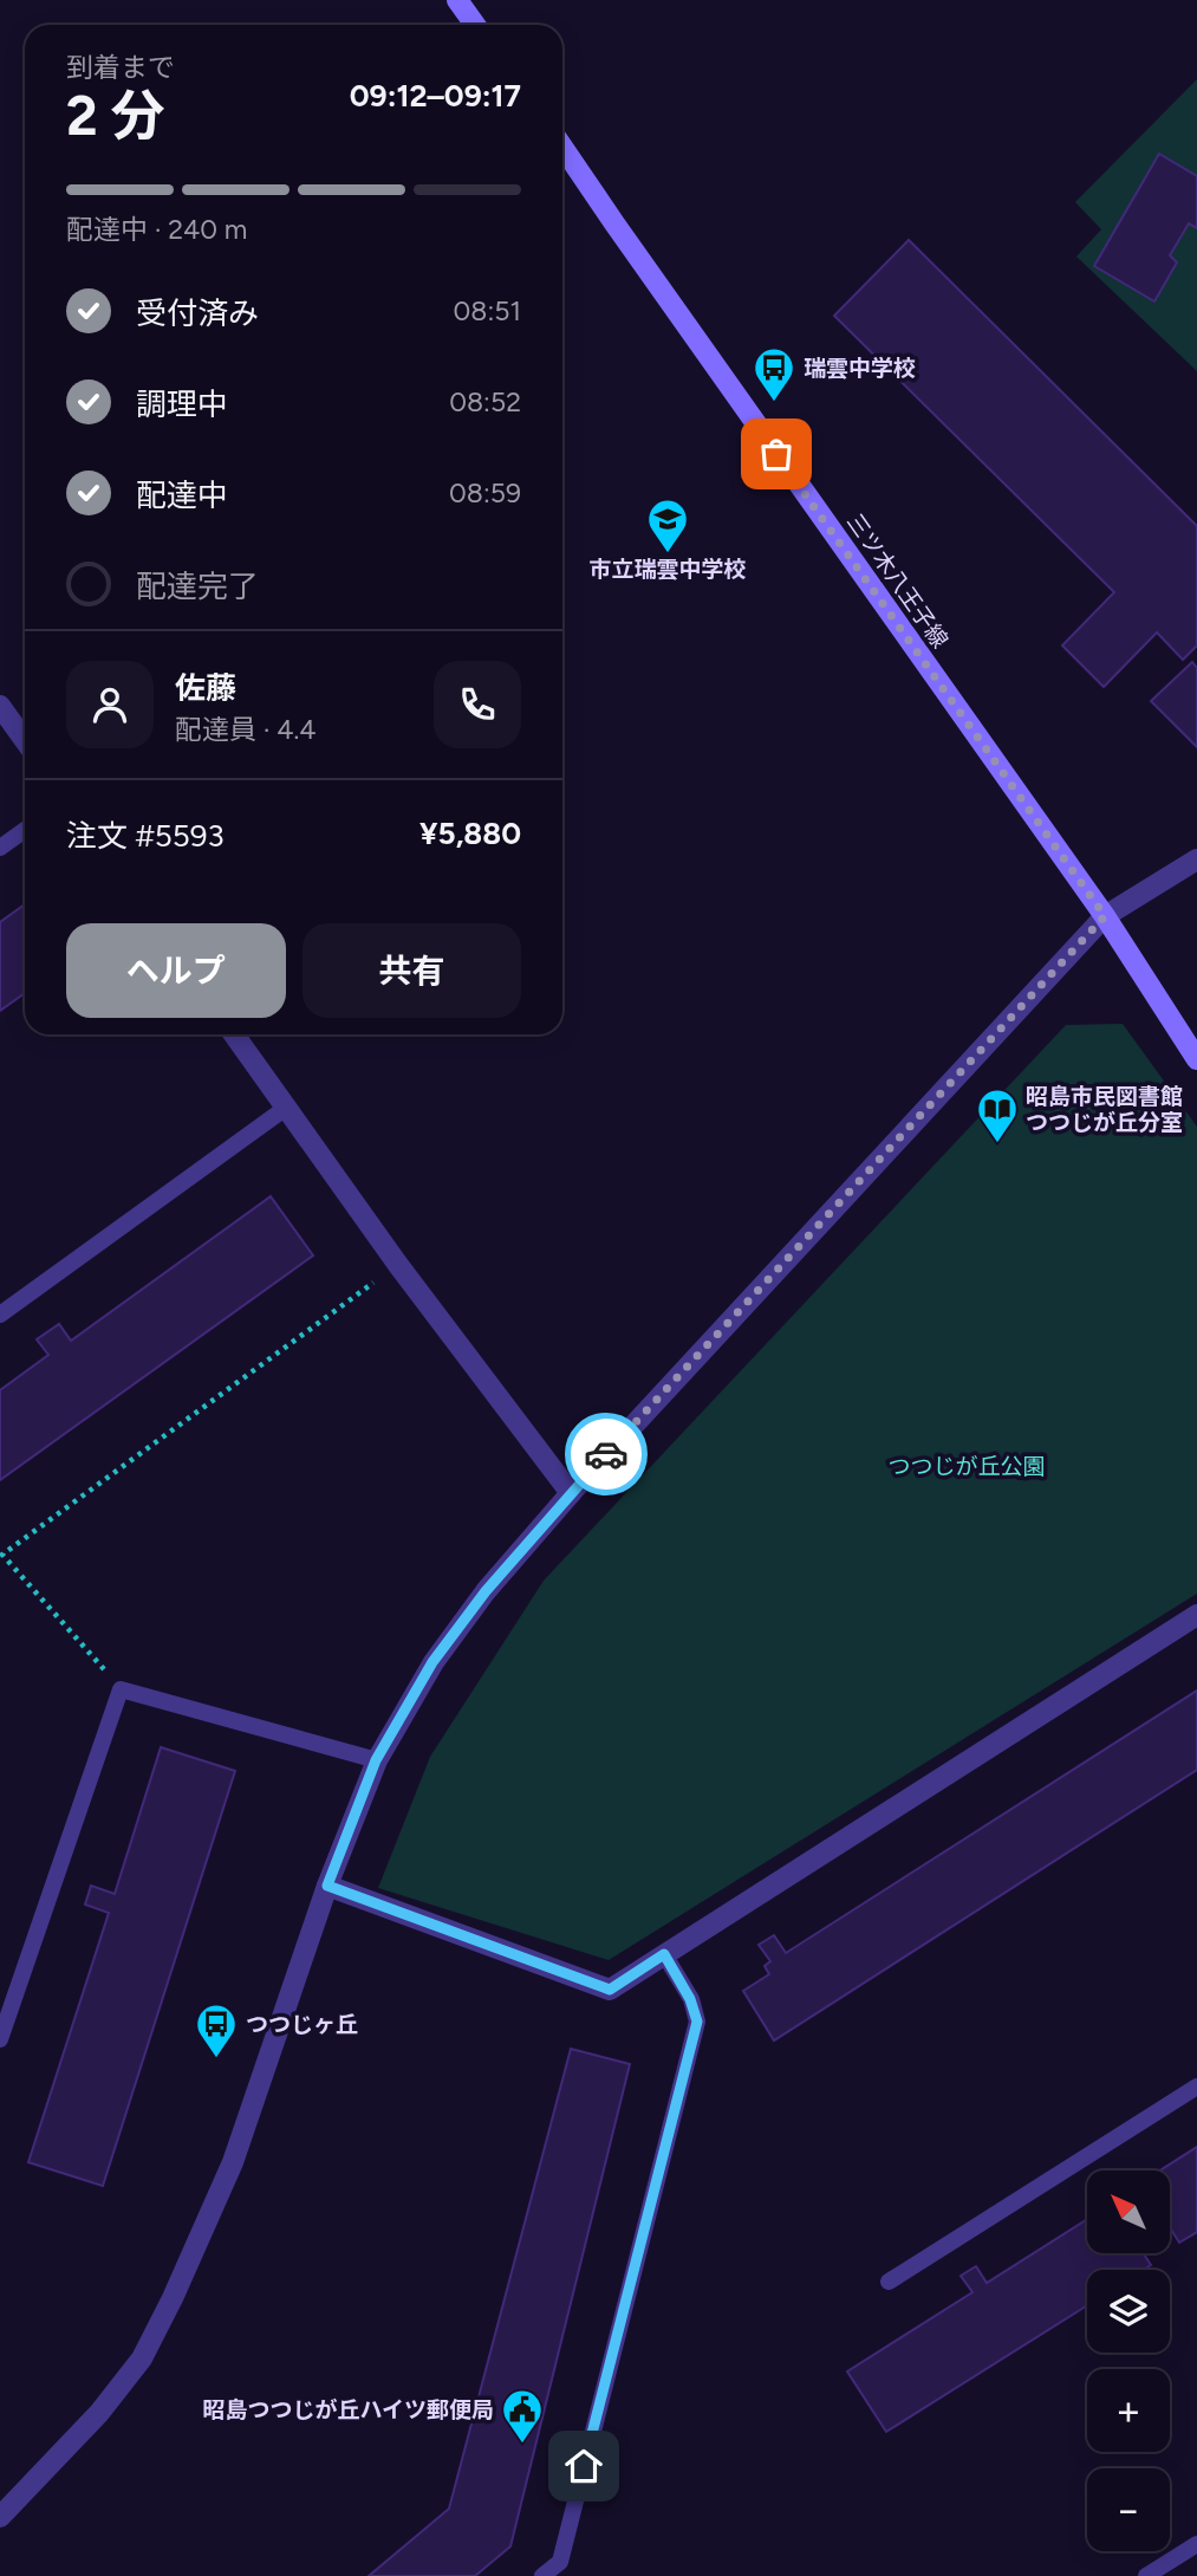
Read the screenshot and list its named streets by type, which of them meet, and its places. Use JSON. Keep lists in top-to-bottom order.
{
  "streets": {
    "main road": ["三ツ木八王子線"]
  },
  "parks": ["つつじが丘公園"],
  "places": {
    "bus stop": ["瑞雲中学校", "つつじヶ丘"],
    "school or university": ["市立瑞雲中学校"],
    "library": ["昭島市民図書館 つつじが丘分室"],
    "public building": ["昭島つつじが丘ハイツ郵便局"]
  },
  "north": "top left",
  "page": {
    "heading": ["2 分", "到着まで", "09:12–09:17"],
    "panel": [
      "佐藤",
      "配達員 · 4.4",
      "注文 #5593",
      "¥5,880"
    ],
    "bar": "配達中 · 240 m",
    "list": [
      ["受付済み", "08:51"],
      ["調理中", "08:52"],
      ["配達中", "08:59"],
      "配達完了"
    ],
    "buttons": ["ヘルプ", "共有"],
    "map_buttons": ["+", "−"]
  }
}
